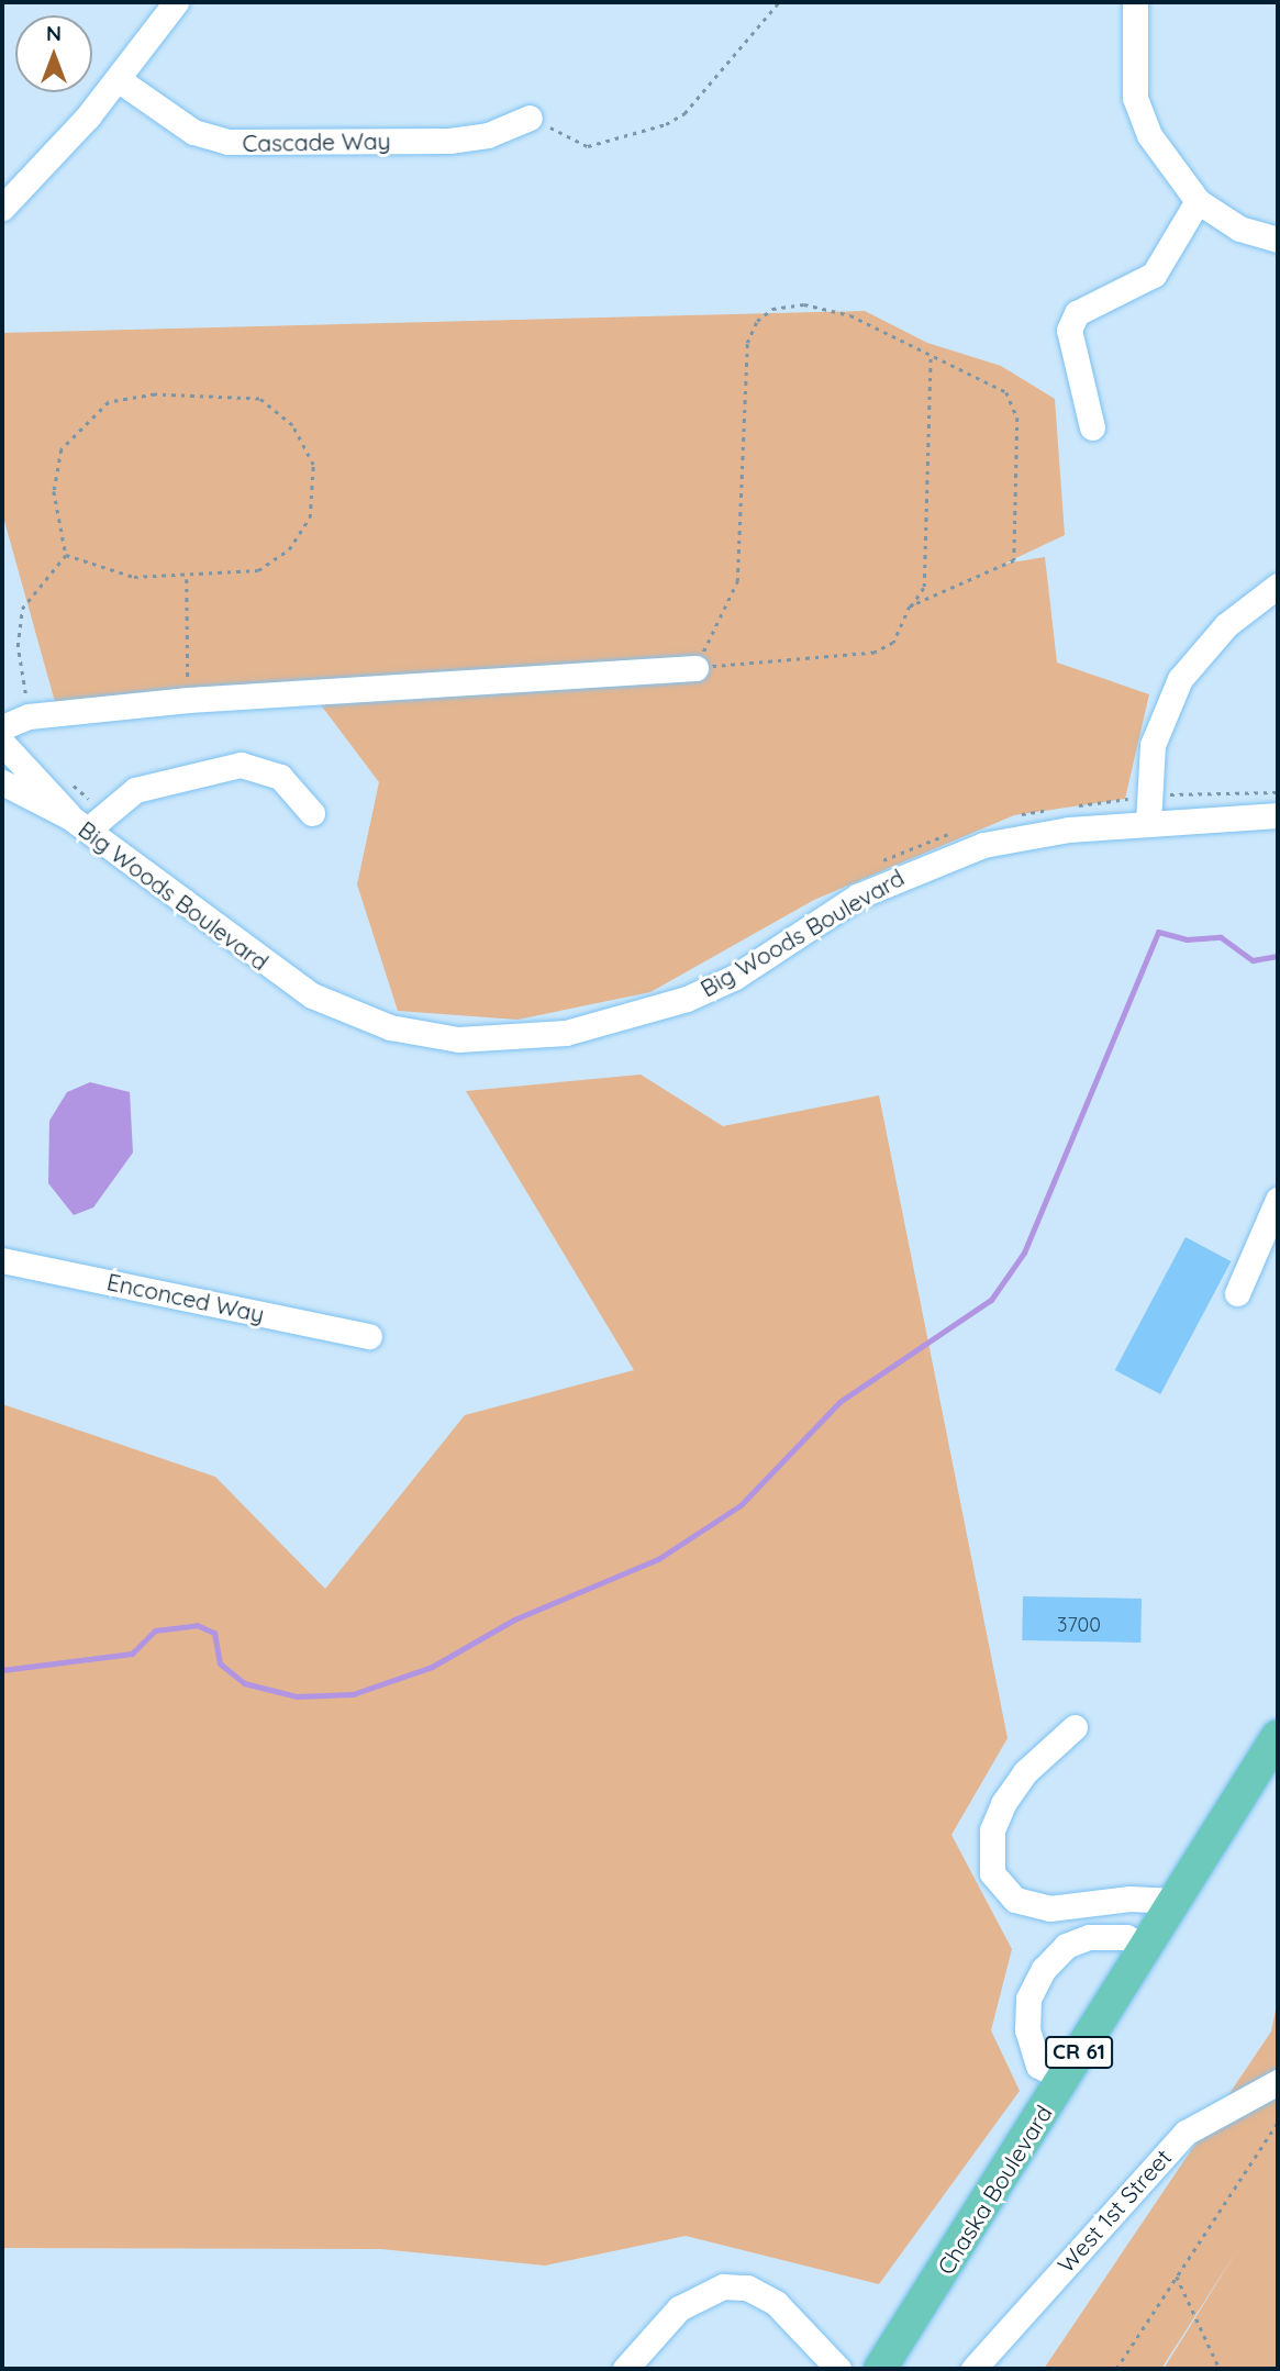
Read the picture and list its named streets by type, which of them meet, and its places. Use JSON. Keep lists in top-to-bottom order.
{
  "streets": {
    "main road": ["CR 61", "Chaska Boulevard"],
    "street": [
      "Cascade Way",
      "Big Woods Boulevard",
      "Enconced Way",
      "West 1st Street"
    ]
  },
  "house_numbers": ["3700"],
  "north": "top"
}
